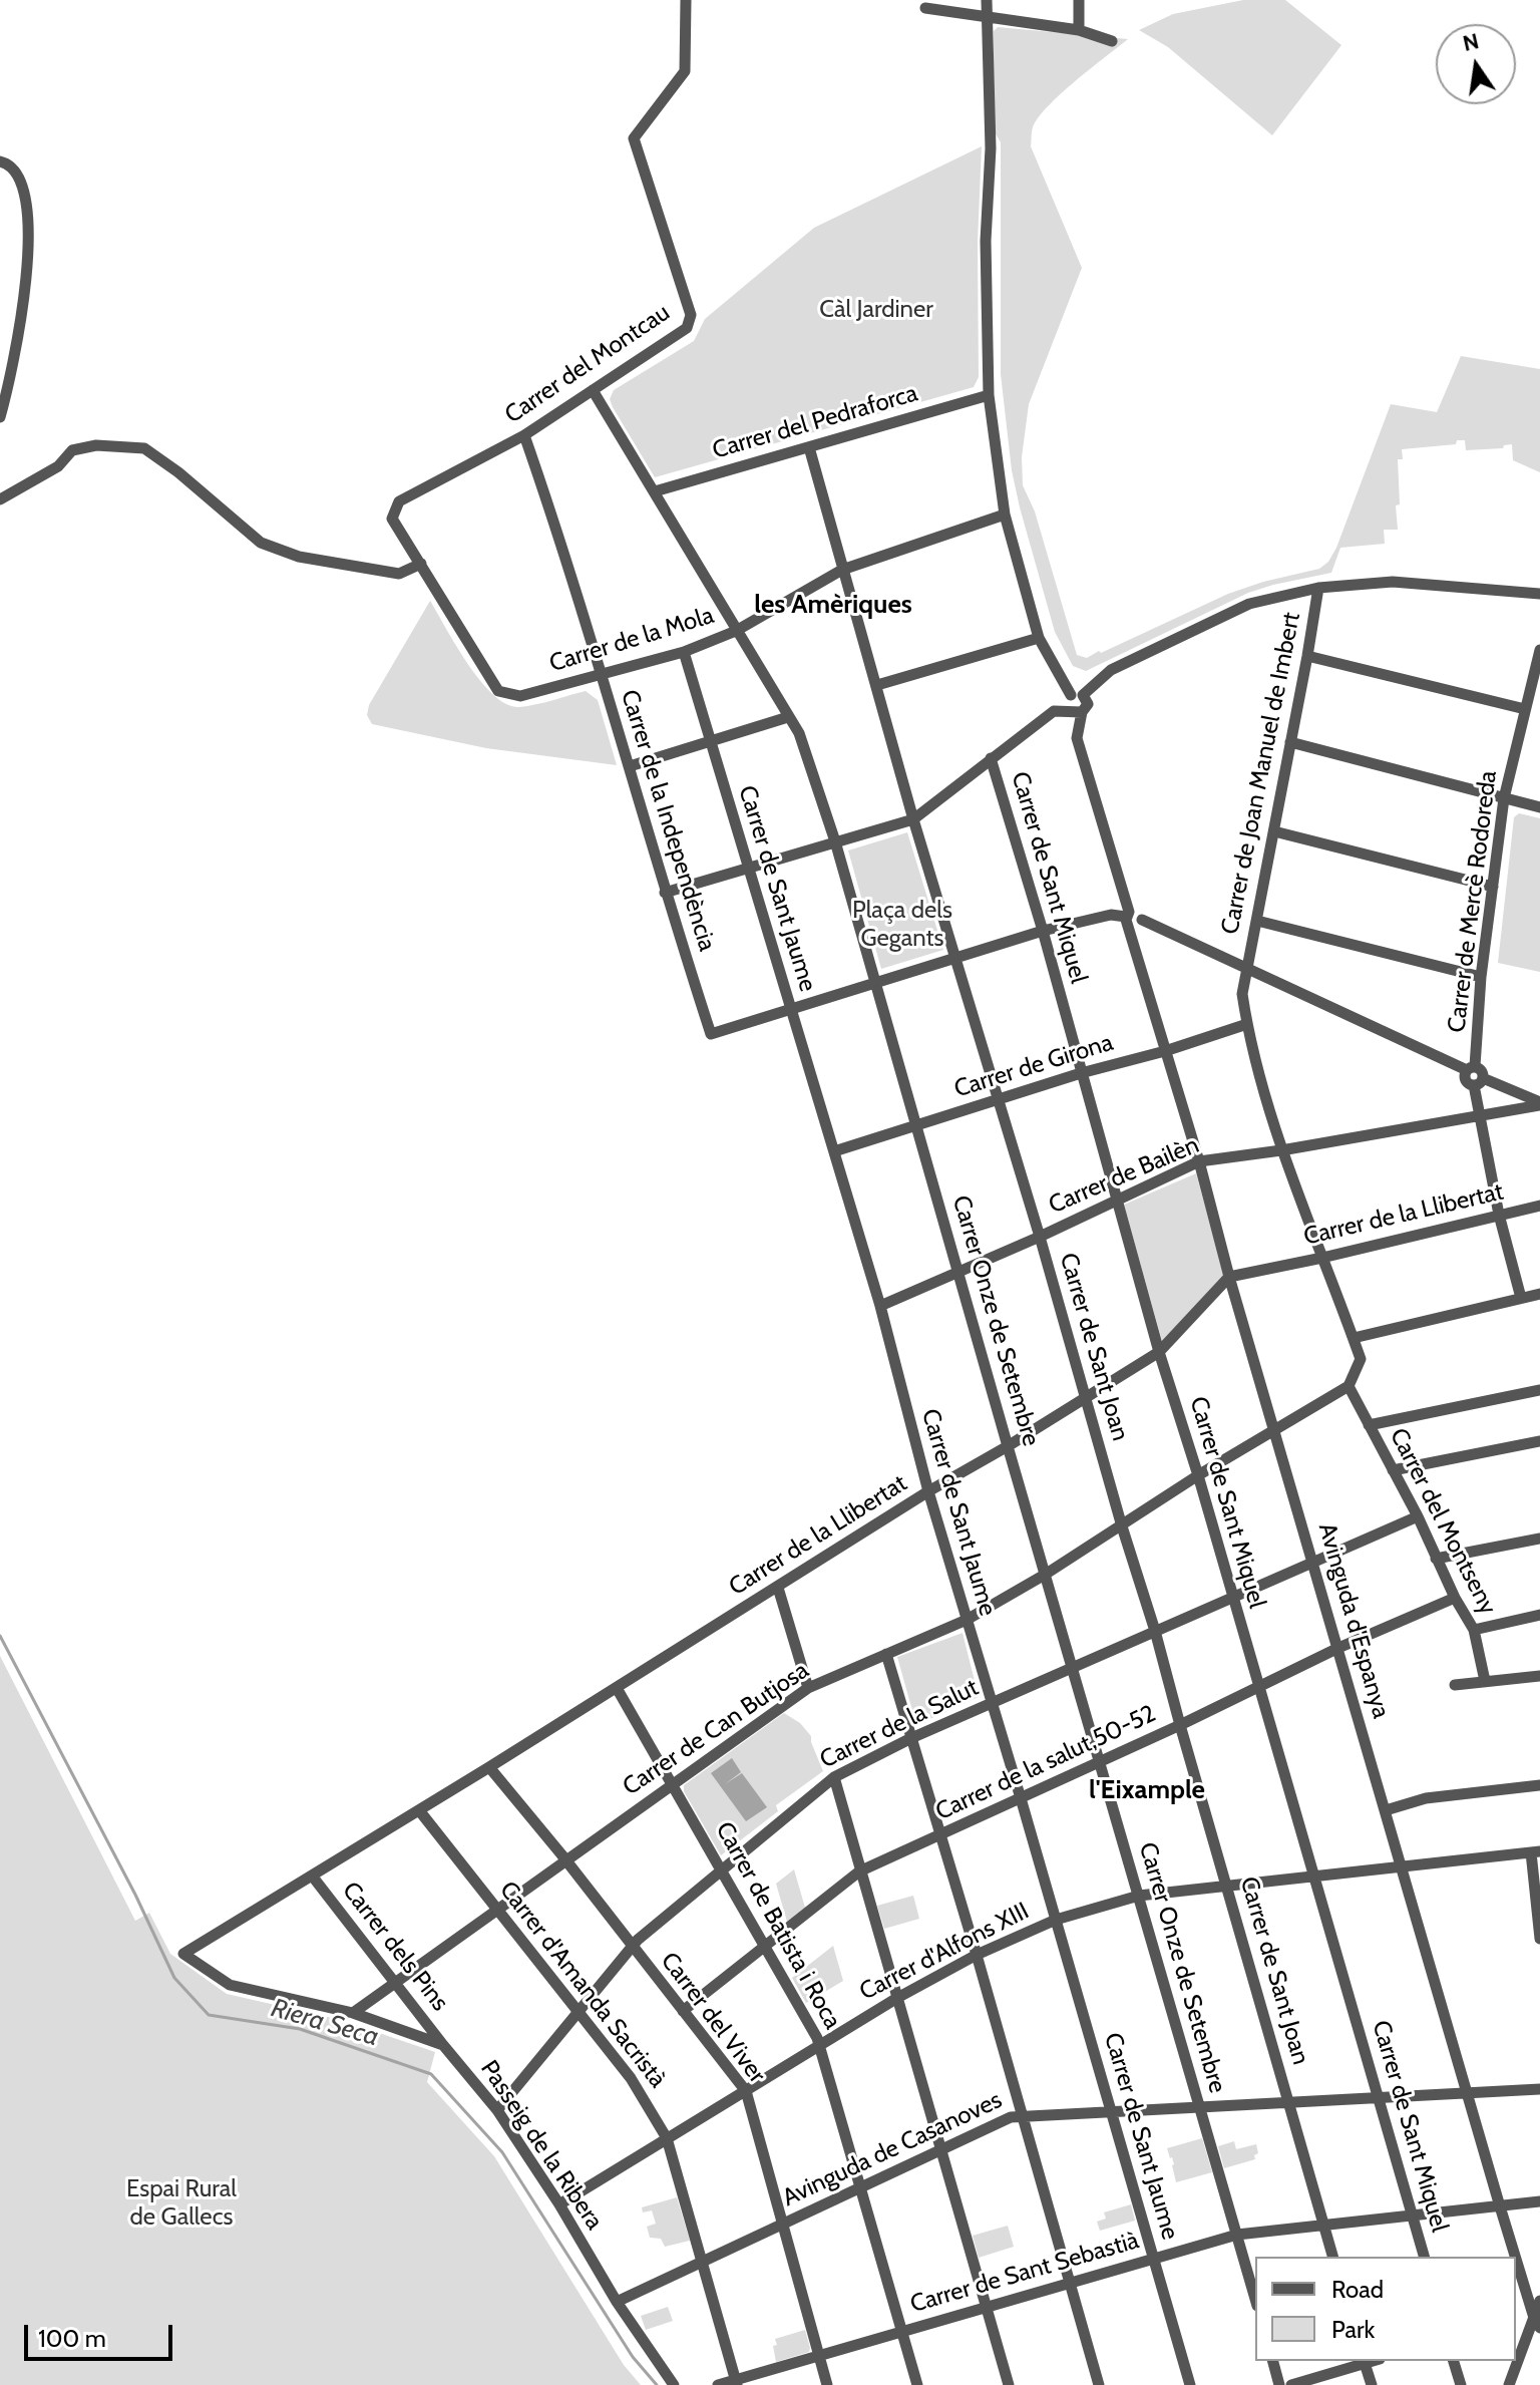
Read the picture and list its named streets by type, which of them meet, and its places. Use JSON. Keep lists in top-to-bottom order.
{
  "streets": {
    "street": [
      "Carrer del Montcau",
      "Carrer del Pedraforca",
      "Carrer de la Mola",
      "Carrer de Joan Manuel de Imbert",
      "Carrer de la Independència",
      "Carrer de Sant Miquel",
      "Carrer de Sant Jaume",
      "Carrer de Mercè Rodoreda",
      "Carrer de Girona",
      "Carrer de Bailèn",
      "Carrer de la Llibertat",
      "Carrer Onze de Setembre",
      "Carrer de Sant Joan",
      "Carrer del Montseny",
      "Avinguda d'Espanya",
      "Carrer de la Salut",
      "Carrer de Can Butjosa",
      "Carrer de la salut,50-52",
      "Carrer de Batista i Roca",
      "Carrer dels Pins",
      "Carrer d'Alfons XIII",
      "Carrer d'Amanda Sacristà",
      "Carrer del Viver",
      "Passeig de la Ribera",
      "Avinguda de Casanoves",
      "Carrer de Sant Sebastià"
    ]
  },
  "crossings": [
    ["Carrer del Montcau", "Carrer de la Mola"],
    ["Carrer del Montcau", "Carrer de la Independència"],
    ["Carrer del Montcau", "Carrer Onze de Setembre"],
    ["Carrer del Pedraforca", "Carrer Onze de Setembre"],
    ["Carrer del Pedraforca", "Carrer de Sant Joan"],
    ["Carrer de la Mola", "Carrer de la Independència"],
    ["Carrer de la Mola", "Carrer de Sant Jaume"],
    ["Carrer de la Mola", "Carrer Onze de Setembre"],
    ["Carrer de la Mola", "Carrer de Sant Joan"],
    ["Carrer de Joan Manuel de Imbert", "Carrer de Girona"],
    ["Carrer de Joan Manuel de Imbert", "Carrer de Bailèn"],
    ["Carrer de Joan Manuel de Imbert", "Carrer de la Llibertat"],
    ["Carrer de Joan Manuel de Imbert", "Carrer del Montseny"],
    ["Carrer de Joan Manuel de Imbert", "Carrer de Can Butjosa"],
    ["Carrer de la Independència", "Carrer de Sant Jaume"],
    ["Carrer de Sant Miquel", "Carrer de Girona"],
    ["Carrer de Sant Miquel", "Carrer de Bailèn"],
    ["Carrer de Sant Miquel", "Carrer de la Llibertat"],
    ["Carrer de Sant Miquel", "Carrer de la Salut"],
    ["Carrer de Sant Miquel", "Carrer de Can Butjosa"],
    ["Carrer de Sant Miquel", "Carrer de la salut,50-52"],
    ["Carrer de Sant Miquel", "Carrer d'Alfons XIII"],
    ["Carrer de Sant Miquel", "Avinguda de Casanoves"],
    ["Carrer de Sant Miquel", "Carrer de Sant Sebastià"],
    ["Carrer de Sant Jaume", "Carrer de Girona"],
    ["Carrer de Sant Jaume", "Carrer de Bailèn"],
    ["Carrer de Sant Jaume", "Carrer de la Llibertat"],
    ["Carrer de Sant Jaume", "Carrer de la Salut"],
    ["Carrer de Sant Jaume", "Carrer de Can Butjosa"],
    ["Carrer de Sant Jaume", "Carrer de la salut,50-52"],
    ["Carrer de Sant Jaume", "Carrer d'Alfons XIII"],
    ["Carrer de Sant Jaume", "Avinguda de Casanoves"],
    ["Carrer de Sant Jaume", "Carrer de Sant Sebastià"],
    ["Carrer de Girona", "Carrer Onze de Setembre"],
    ["Carrer de Girona", "Carrer de Sant Joan"],
    ["Carrer de Girona", "Avinguda d'Espanya"],
    ["Carrer de Bailèn", "Carrer Onze de Setembre"],
    ["Carrer de Bailèn", "Carrer de Sant Joan"],
    ["Carrer de Bailèn", "Avinguda d'Espanya"],
    ["Carrer de la Llibertat", "Carrer Onze de Setembre"],
    ["Carrer de la Llibertat", "Carrer de Sant Joan"],
    ["Carrer de la Llibertat", "Avinguda d'Espanya"],
    ["Carrer de la Llibertat", "Carrer de Can Butjosa"],
    ["Carrer de la Llibertat", "Carrer de Batista i Roca"],
    ["Carrer de la Llibertat", "Carrer dels Pins"],
    ["Carrer de la Llibertat", "Carrer d'Amanda Sacristà"],
    ["Carrer de la Llibertat", "Carrer del Viver"],
    ["Carrer Onze de Setembre", "Carrer de la Salut"],
    ["Carrer Onze de Setembre", "Carrer de Can Butjosa"],
    ["Carrer Onze de Setembre", "Carrer de la salut,50-52"],
    ["Carrer Onze de Setembre", "Carrer d'Alfons XIII"],
    ["Carrer Onze de Setembre", "Avinguda de Casanoves"],
    ["Carrer Onze de Setembre", "Carrer de Sant Sebastià"],
    ["Carrer de Sant Joan", "Carrer de la Salut"],
    ["Carrer de Sant Joan", "Carrer de Can Butjosa"],
    ["Carrer de Sant Joan", "Carrer de la salut,50-52"],
    ["Carrer de Sant Joan", "Carrer d'Alfons XIII"],
    ["Carrer de Sant Joan", "Avinguda de Casanoves"],
    ["Carrer de Sant Joan", "Carrer de Sant Sebastià"],
    ["Carrer del Montseny", "Carrer de la Salut"],
    ["Carrer del Montseny", "Carrer de Can Butjosa"],
    ["Carrer del Montseny", "Carrer de la salut,50-52"],
    ["Avinguda d'Espanya", "Carrer de la Salut"],
    ["Avinguda d'Espanya", "Carrer de Can Butjosa"],
    ["Avinguda d'Espanya", "Carrer de la salut,50-52"],
    ["Avinguda d'Espanya", "Carrer d'Alfons XIII"],
    ["Avinguda d'Espanya", "Avinguda de Casanoves"],
    ["Avinguda d'Espanya", "Carrer de Sant Sebastià"],
    ["Carrer de la Salut", "Carrer de Batista i Roca"],
    ["Carrer de la Salut", "Carrer d'Amanda Sacristà"],
    ["Carrer de la Salut", "Carrer del Viver"],
    ["Carrer de la Salut", "Passeig de la Ribera"],
    ["Carrer de Can Butjosa", "Carrer de Batista i Roca"],
    ["Carrer de Can Butjosa", "Carrer dels Pins"],
    ["Carrer de Can Butjosa", "Carrer d'Amanda Sacristà"],
    ["Carrer de Can Butjosa", "Carrer del Viver"],
    ["Carrer de la salut,50-52", "Carrer de Batista i Roca"],
    ["Carrer de la salut,50-52", "Carrer del Viver"],
    ["Carrer de Batista i Roca", "Carrer d'Alfons XIII"],
    ["Carrer de Batista i Roca", "Avinguda de Casanoves"],
    ["Carrer de Batista i Roca", "Carrer de Sant Sebastià"],
    ["Carrer dels Pins", "Passeig de la Ribera"],
    ["Carrer d'Alfons XIII", "Carrer d'Amanda Sacristà"],
    ["Carrer d'Alfons XIII", "Carrer del Viver"],
    ["Carrer d'Alfons XIII", "Passeig de la Ribera"],
    ["Carrer d'Amanda Sacristà", "Avinguda de Casanoves"],
    ["Carrer d'Amanda Sacristà", "Carrer de Sant Sebastià"],
    ["Carrer del Viver", "Avinguda de Casanoves"],
    ["Carrer del Viver", "Carrer de Sant Sebastià"],
    ["Passeig de la Ribera", "Avinguda de Casanoves"]
  ],
  "districts": ["les Amèriques", "l'Eixample"],
  "water": ["Riera Seca"],
  "parks": ["Càl Jardiner", "Plaça dels Gegants", "Espai Rural de Gallecs"],
  "legend": ["Road", "Park"],
  "scale_bar": "100 m",
  "north": "top"
}
